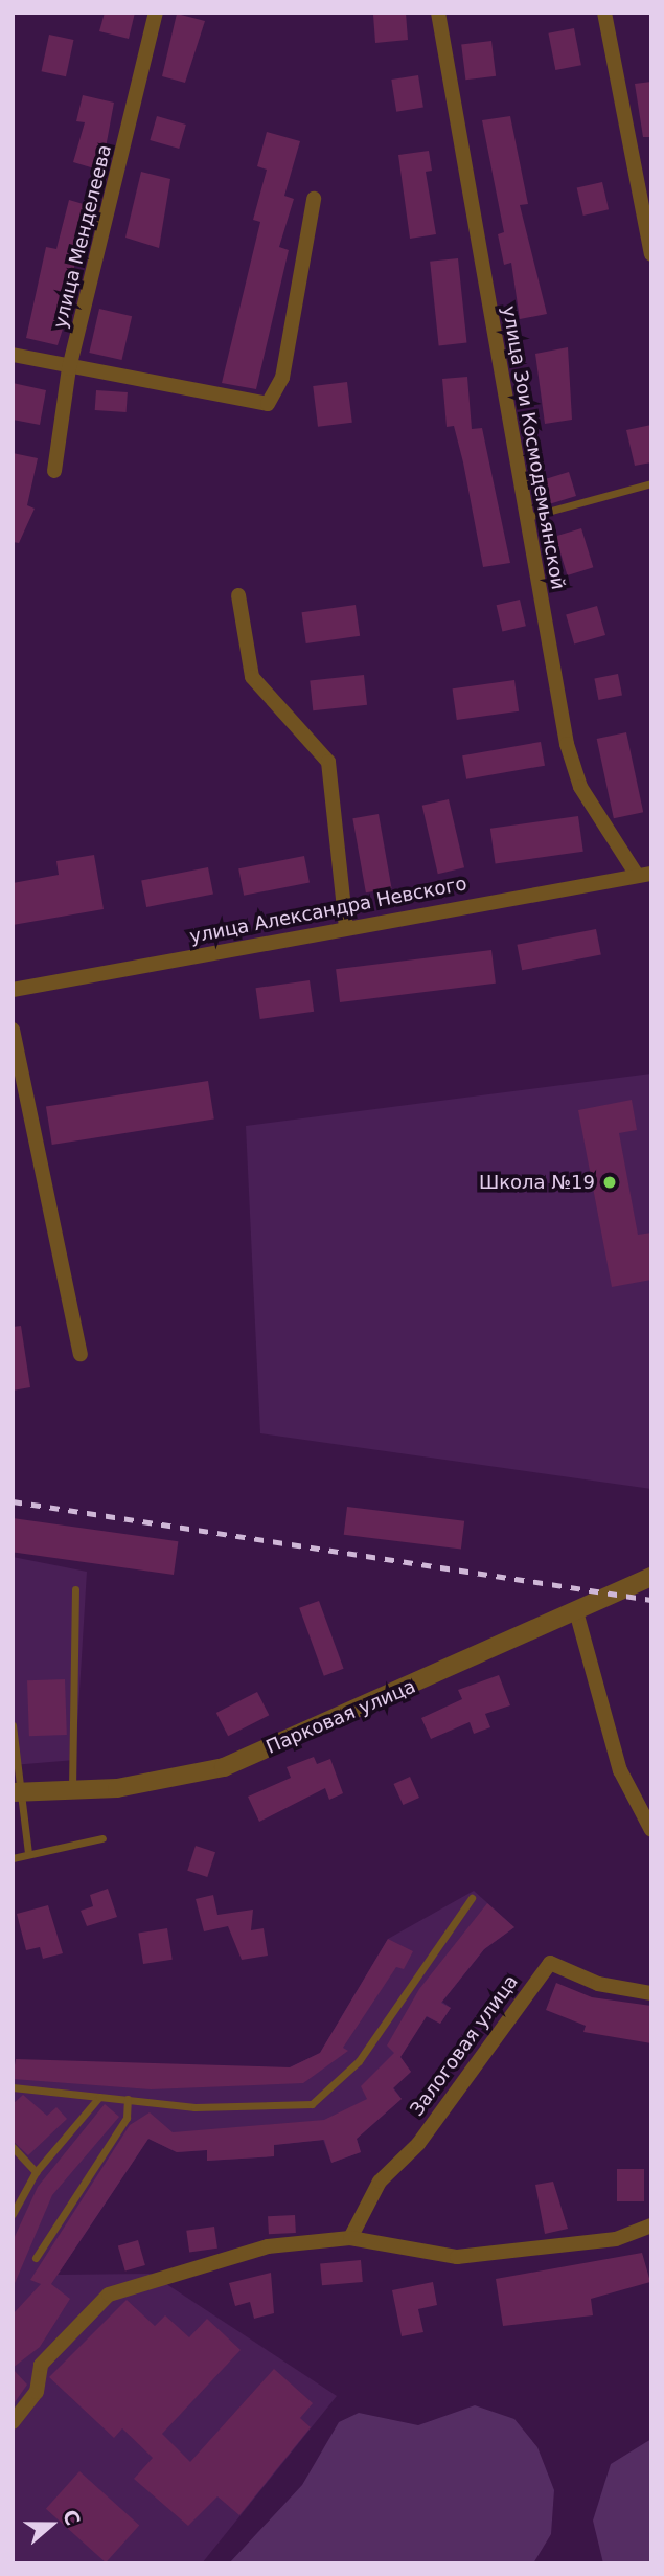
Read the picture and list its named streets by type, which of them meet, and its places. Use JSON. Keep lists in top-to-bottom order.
{
  "streets": {
    "street": [
      "улица Менделеева",
      "улица Зои Космодемьянской",
      "улица Александра Невского",
      "Парковая улица",
      "Залоговая улица"
    ]
  },
  "crossings": [
    ["улица Зои Космодемьянской", "улица Александра Невского"]
  ],
  "places": ["Школа №19"],
  "north": "right"
}
